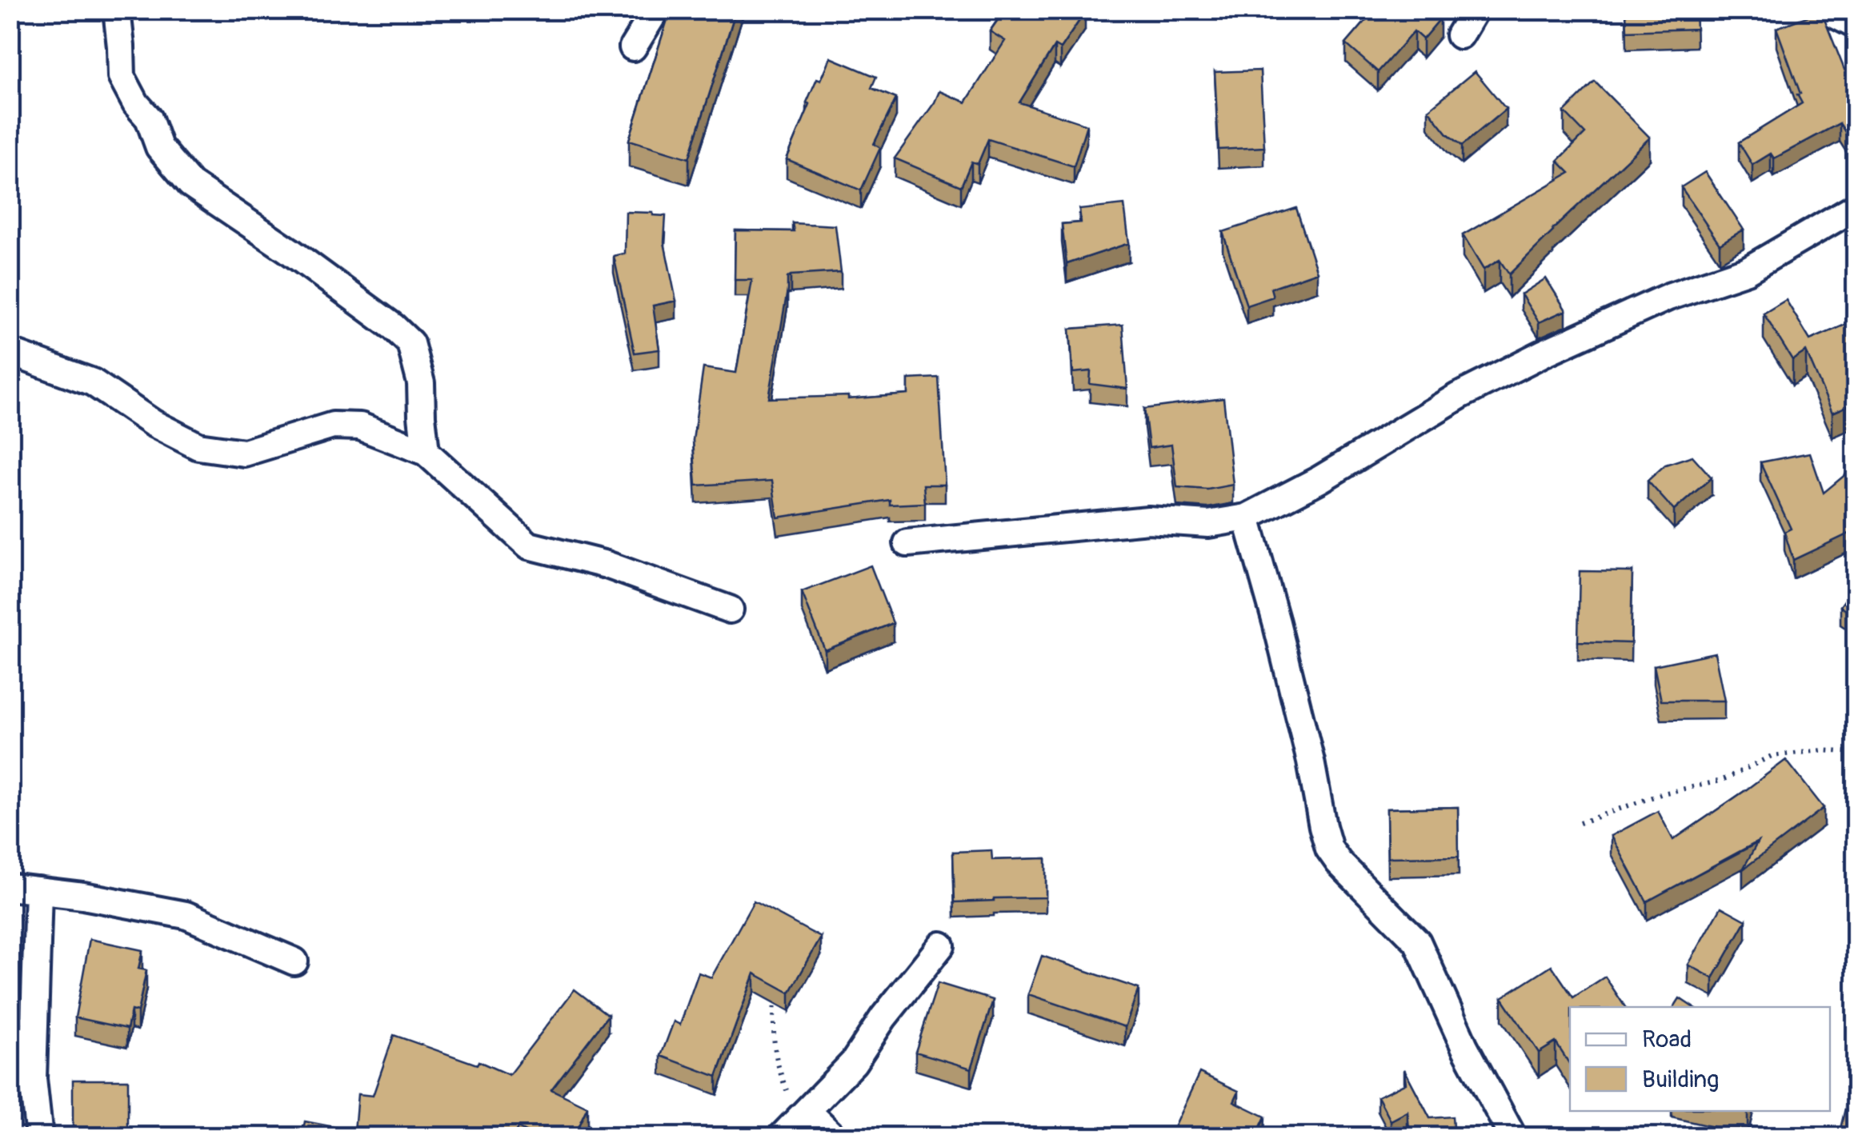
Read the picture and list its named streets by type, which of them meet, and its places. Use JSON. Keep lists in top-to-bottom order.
{
  "legend": ["Road", "Building"]
}
